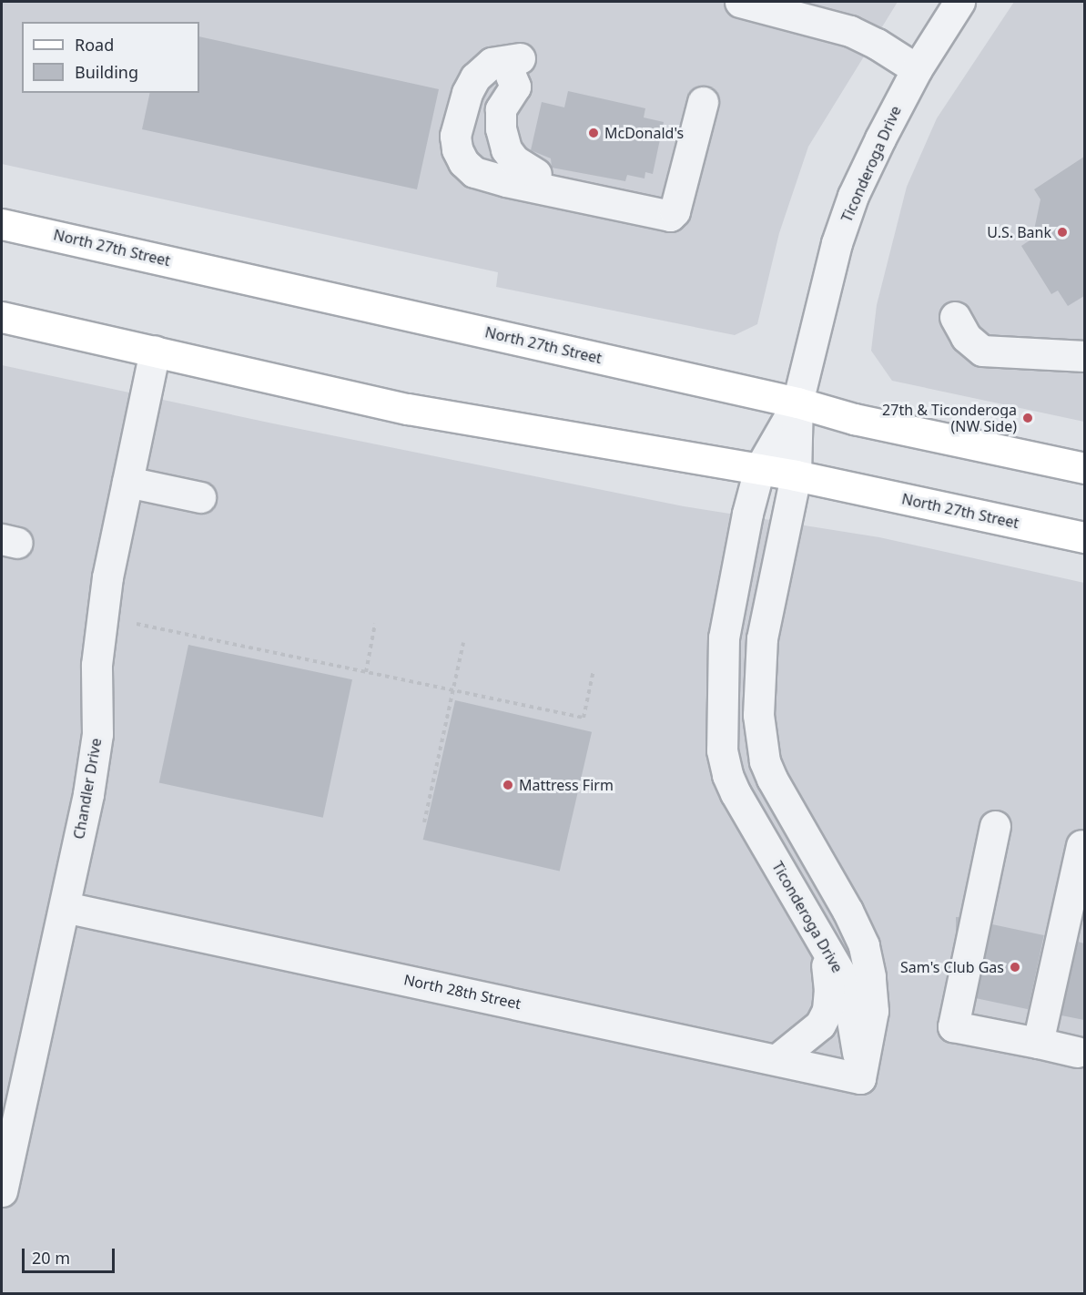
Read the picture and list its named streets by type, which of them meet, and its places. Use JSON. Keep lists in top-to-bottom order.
{
  "streets": {
    "main road": ["North 27th Street"],
    "street": ["Ticonderoga Drive", "Chandler Drive", "North 28th Street"]
  },
  "crossings": [
    ["Ticonderoga Drive", "North 27th Street"],
    ["Ticonderoga Drive", "North 28th Street"],
    ["North 27th Street", "Chandler Drive"],
    ["Chandler Drive", "North 28th Street"]
  ],
  "places": [
    "McDonald's",
    "U.S. Bank",
    "27th & Ticonderoga (NW Side)",
    "Mattress Firm",
    "Sam's Club Gas"
  ],
  "legend": ["Road", "Building"],
  "scale_bar": "20 m"
}
